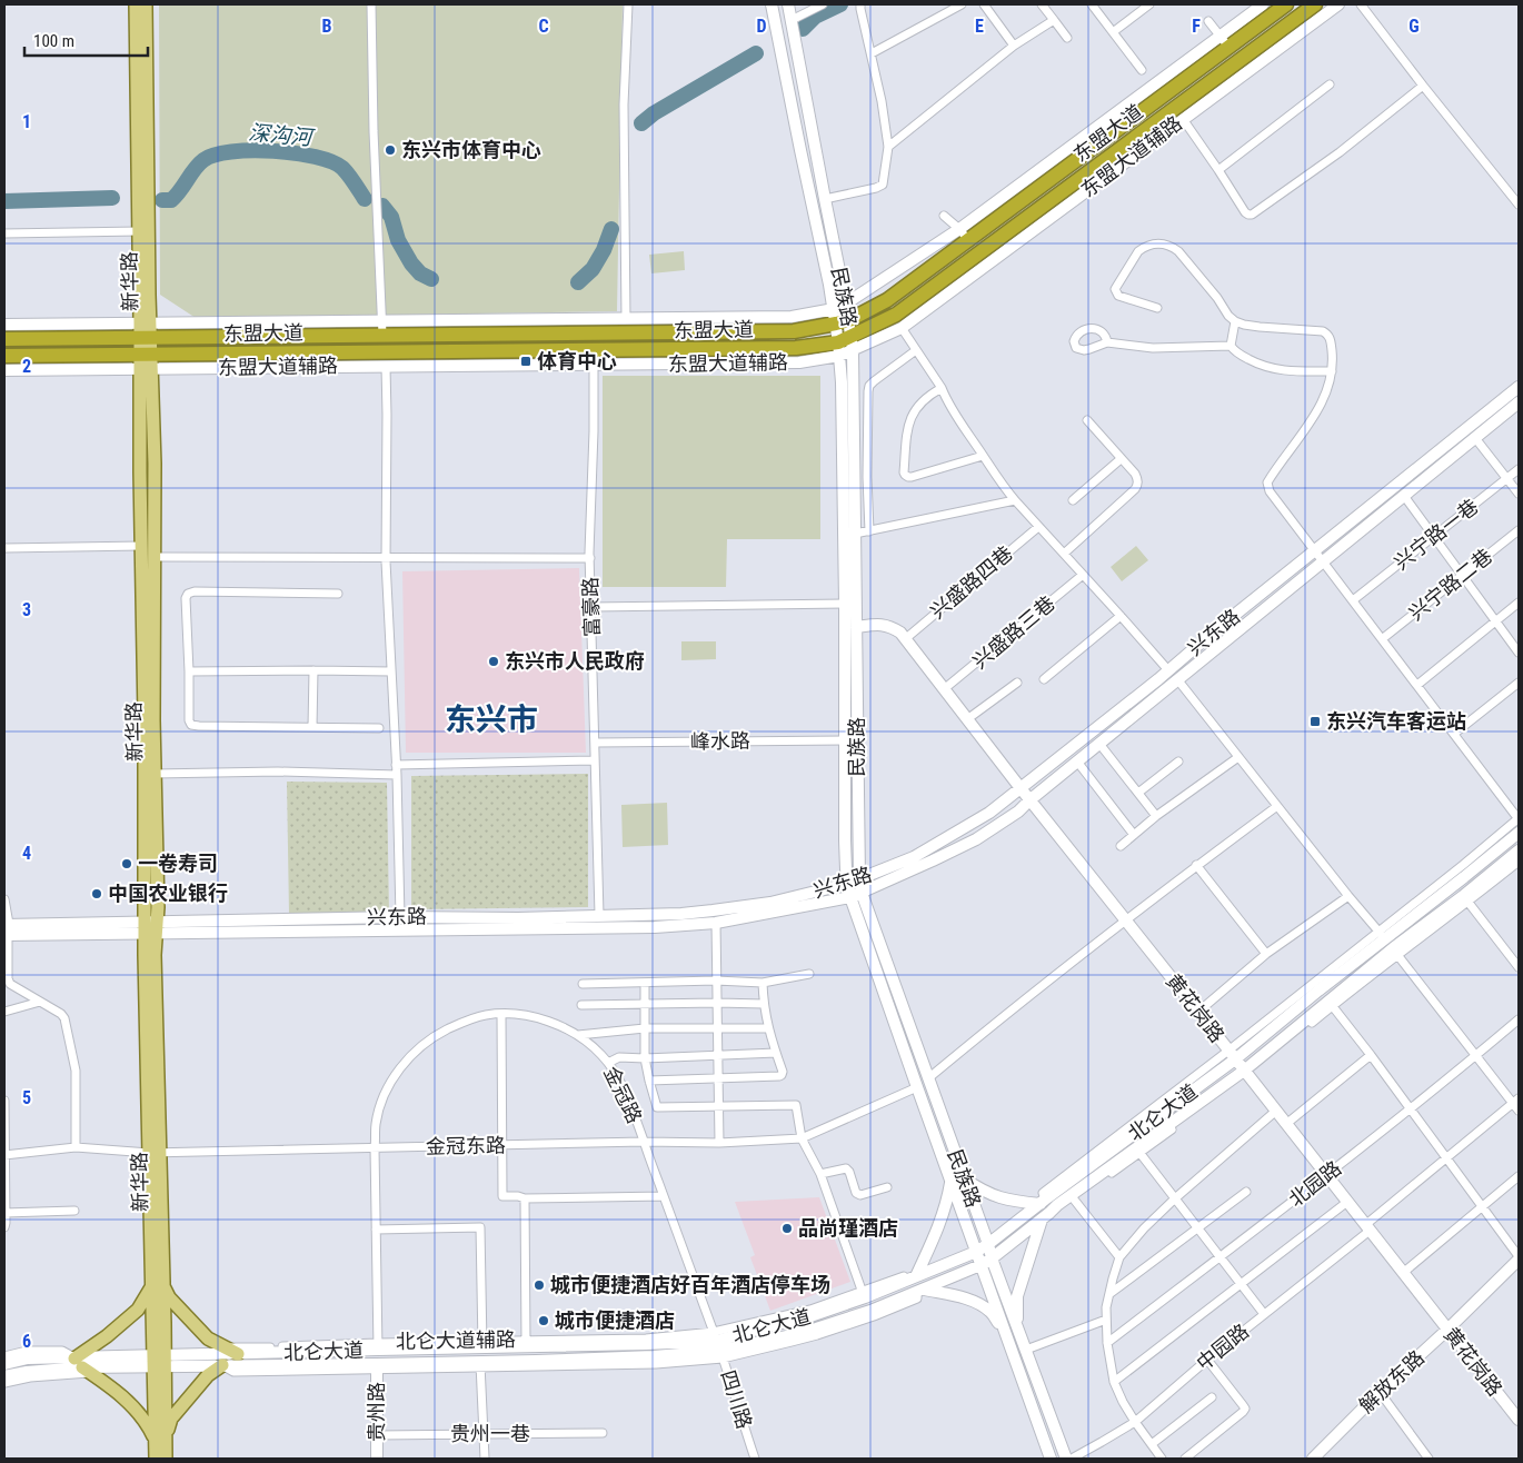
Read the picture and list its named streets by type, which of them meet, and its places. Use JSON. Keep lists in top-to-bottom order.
{
  "streets": {
    "highway": ["东盟大道"],
    "main road": [
      "东盟大道辅路",
      "新华路",
      "民族路",
      "兴东路",
      "黄花岗路",
      "北仑大道",
      "解放东路",
      "贵州路"
    ],
    "street": [
      "兴宁路一巷",
      "兴盛路四巷",
      "兴宁路二巷",
      "富豪路",
      "兴盛路三巷",
      "峰水路",
      "金冠路",
      "金冠东路",
      "北园路",
      "北仑大道辅路",
      "中园路",
      "四川路",
      "贵州一巷"
    ]
  },
  "crossings": [
    ["东盟大道", "东盟大道辅路"],
    ["东盟大道", "新华路"],
    ["东盟大道", "民族路"],
    ["东盟大道辅路", "新华路"],
    ["东盟大道辅路", "民族路"],
    ["东盟大道辅路", "富豪路"],
    ["新华路", "兴东路"],
    ["新华路", "北仑大道"],
    ["新华路", "金冠东路"],
    ["民族路", "兴东路"],
    ["民族路", "峰水路"],
    ["民族路", "黄花岗路"],
    ["民族路", "北仑大道"],
    ["民族路", "金冠东路"],
    ["兴盛路四巷", "黄花岗路"],
    ["富豪路", "兴东路"],
    ["富豪路", "峰水路"],
    ["兴盛路三巷", "黄花岗路"],
    ["兴东路", "黄花岗路"],
    ["黄花岗路", "北仑大道"],
    ["黄花岗路", "北园路"],
    ["黄花岗路", "中园路"],
    ["黄花岗路", "解放东路"],
    ["金冠路", "北仑大道"],
    ["金冠路", "金冠东路"],
    ["金冠路", "北仑大道辅路"],
    ["金冠路", "四川路"],
    ["北仑大道", "北仑大道辅路"],
    ["北仑大道", "四川路"],
    ["北仑大道", "贵州路"],
    ["贵州路", "贵州一巷"]
  ],
  "districts": ["东兴市"],
  "water": ["深沟河"],
  "places": {
    "other": [
      "东兴市体育中心",
      "东兴市人民政府",
      "一卷寿司",
      "中国农业银行",
      "品尚瑾酒店",
      "城市便捷酒店好百年酒店停车场",
      "城市便捷酒店"
    ],
    "transit": ["体育中心", "东兴汽车客运站"]
  },
  "scale_bar": "100 m",
  "grid": {
    "columns": [
      "B",
      "C",
      "D",
      "E",
      "F",
      "G"
    ],
    "rows": [
      "1",
      "2",
      "3",
      "4",
      "5",
      "6"
    ]
  }
}
